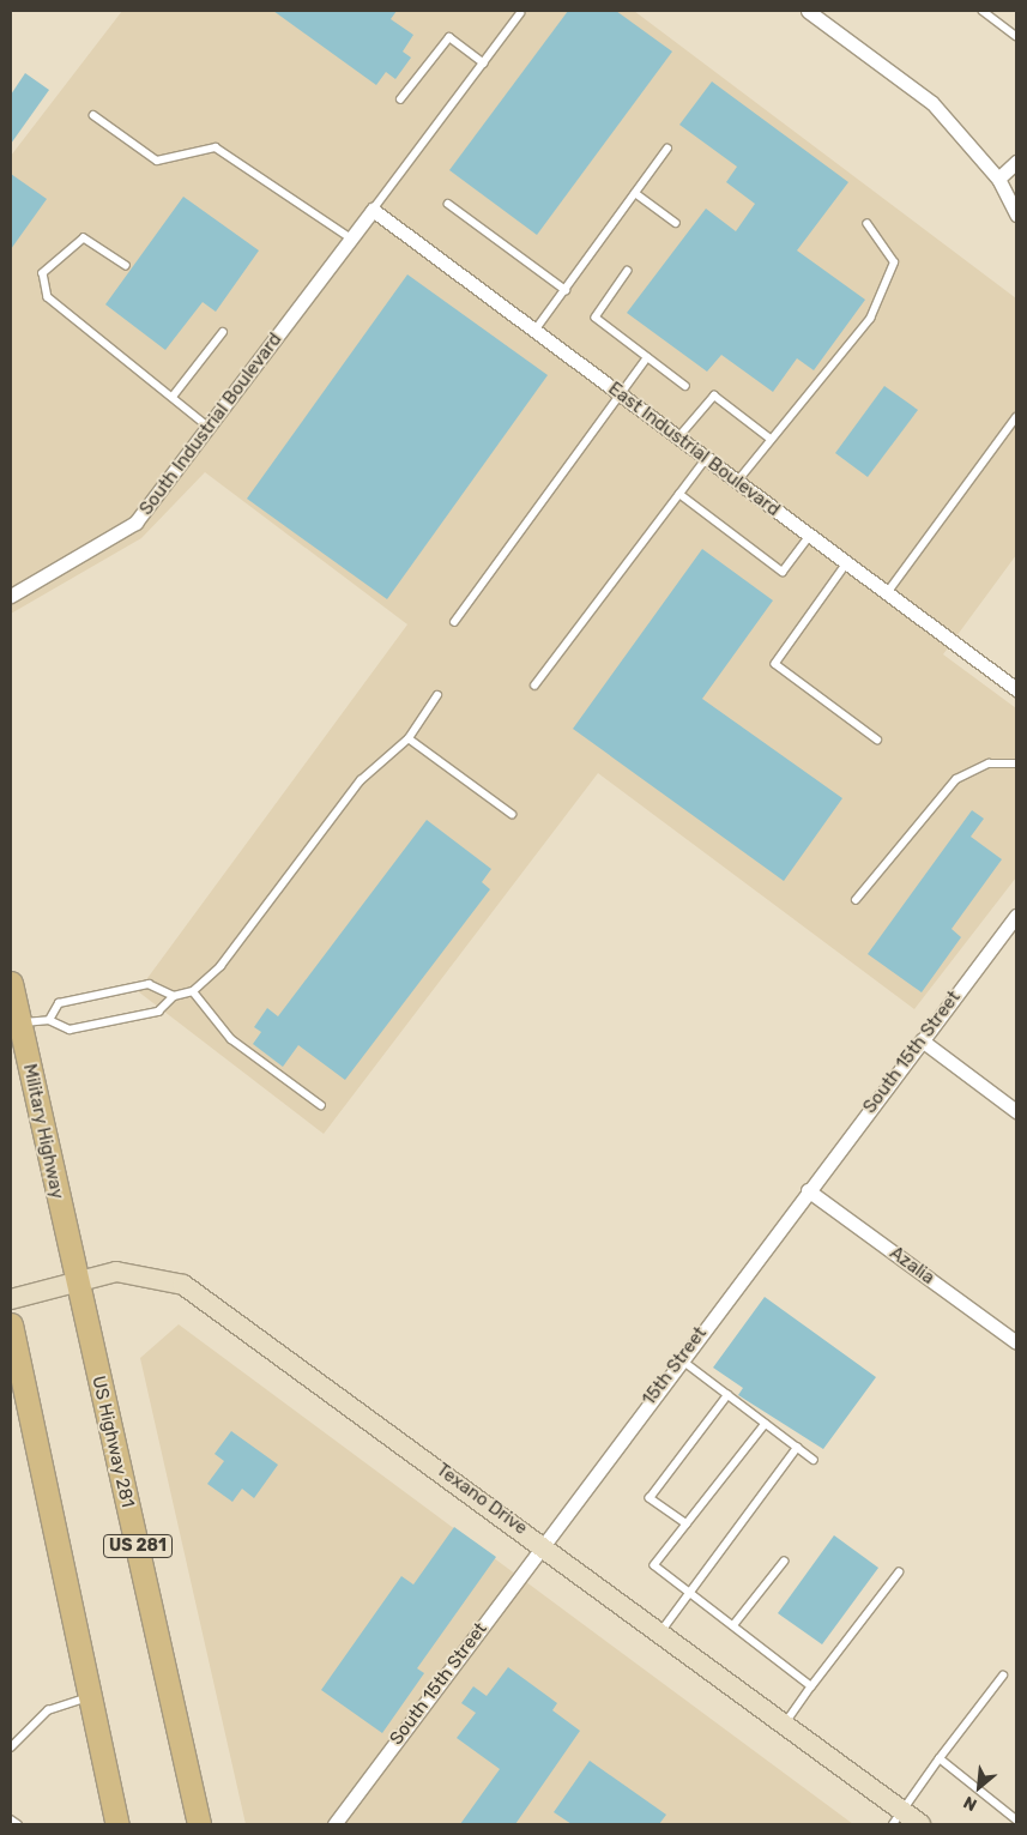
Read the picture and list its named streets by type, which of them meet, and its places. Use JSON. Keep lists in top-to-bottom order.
{
  "streets": {
    "main road": ["Military Highway", "US Highway 281", "US 281"],
    "street": [
      "South Industrial Boulevard",
      "East Industrial Boulevard",
      "South 15th Street",
      "Azalia",
      "15th Street",
      "Texano Drive"
    ]
  },
  "crossings": [
    ["South Industrial Boulevard", "East Industrial Boulevard"],
    ["South 15th Street", "Azalia"],
    ["South 15th Street", "15th Street"],
    ["South 15th Street", "Texano Drive"],
    ["Military Highway", "US Highway 281"],
    ["Military Highway", "Texano Drive"],
    ["Azalia", "15th Street"],
    ["15th Street", "Texano Drive"],
    ["US Highway 281", "Texano Drive"]
  ],
  "north": "bottom left"
}
